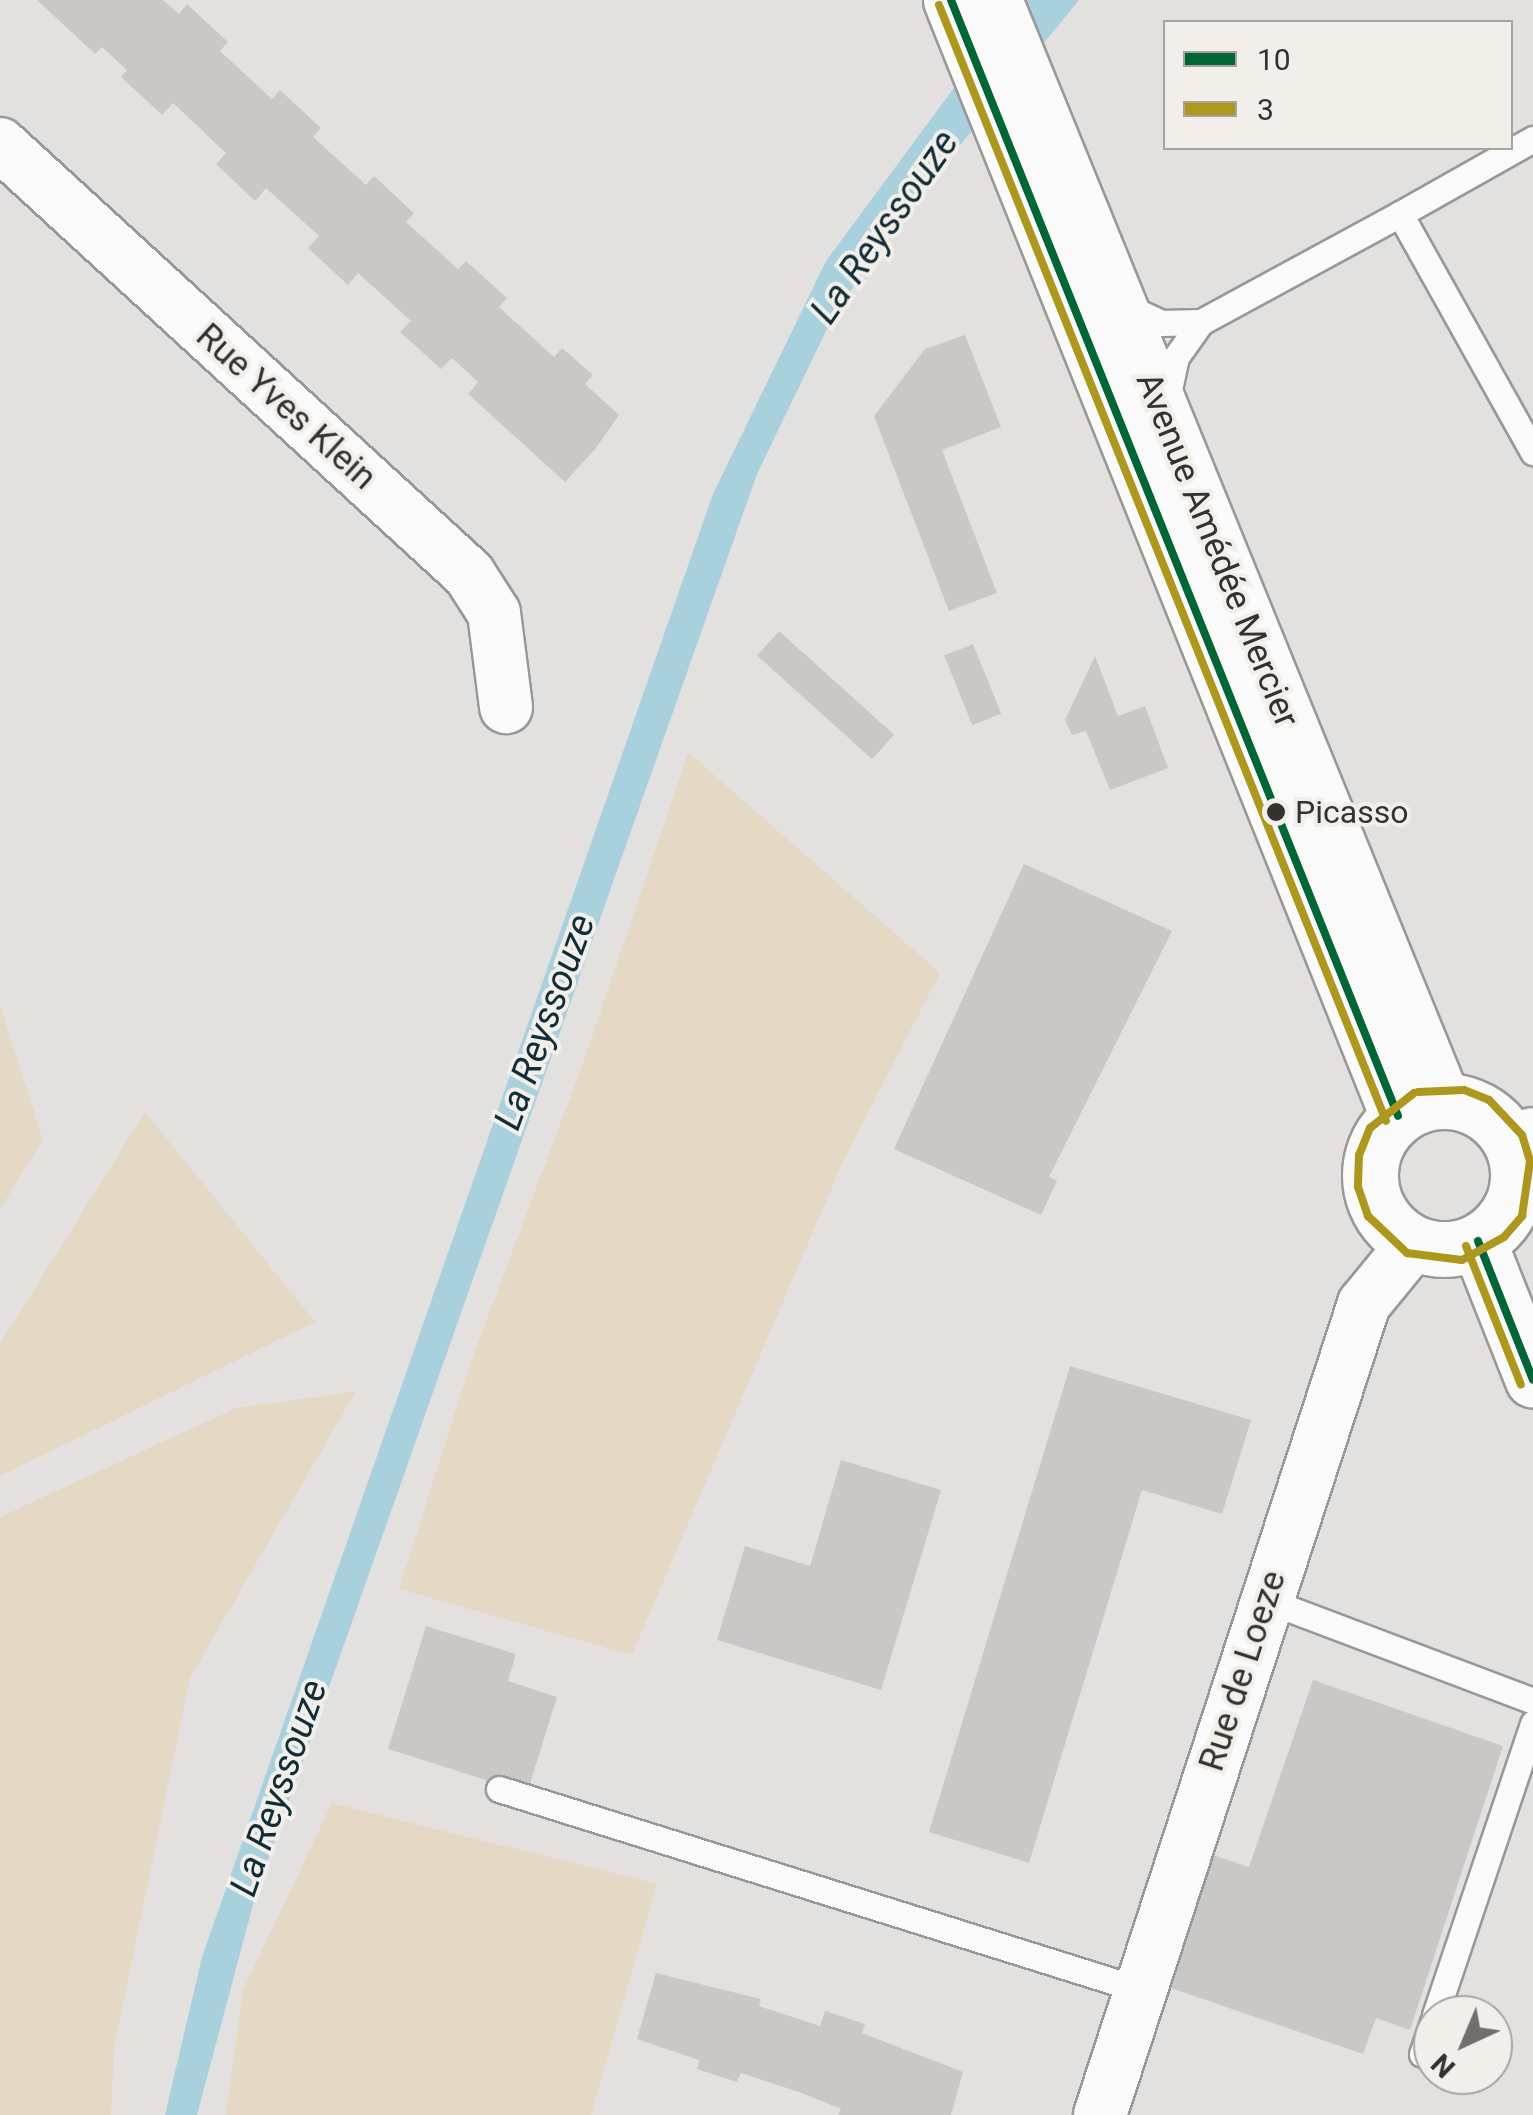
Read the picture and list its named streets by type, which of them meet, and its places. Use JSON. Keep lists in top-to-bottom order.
{
  "streets": {
    "main road": ["Avenue Amédée Mercier"],
    "street": ["Rue Yves Klein", "Rue de Loeze"]
  },
  "crossings": [
    ["Avenue Amédée Mercier", "Rue de Loeze"]
  ],
  "water": ["La Reyssouze"],
  "places": ["Picasso"],
  "lines": ["transit line 10", "transit line 3"],
  "legend": ["10", "3"],
  "north": "bottom left"
}
